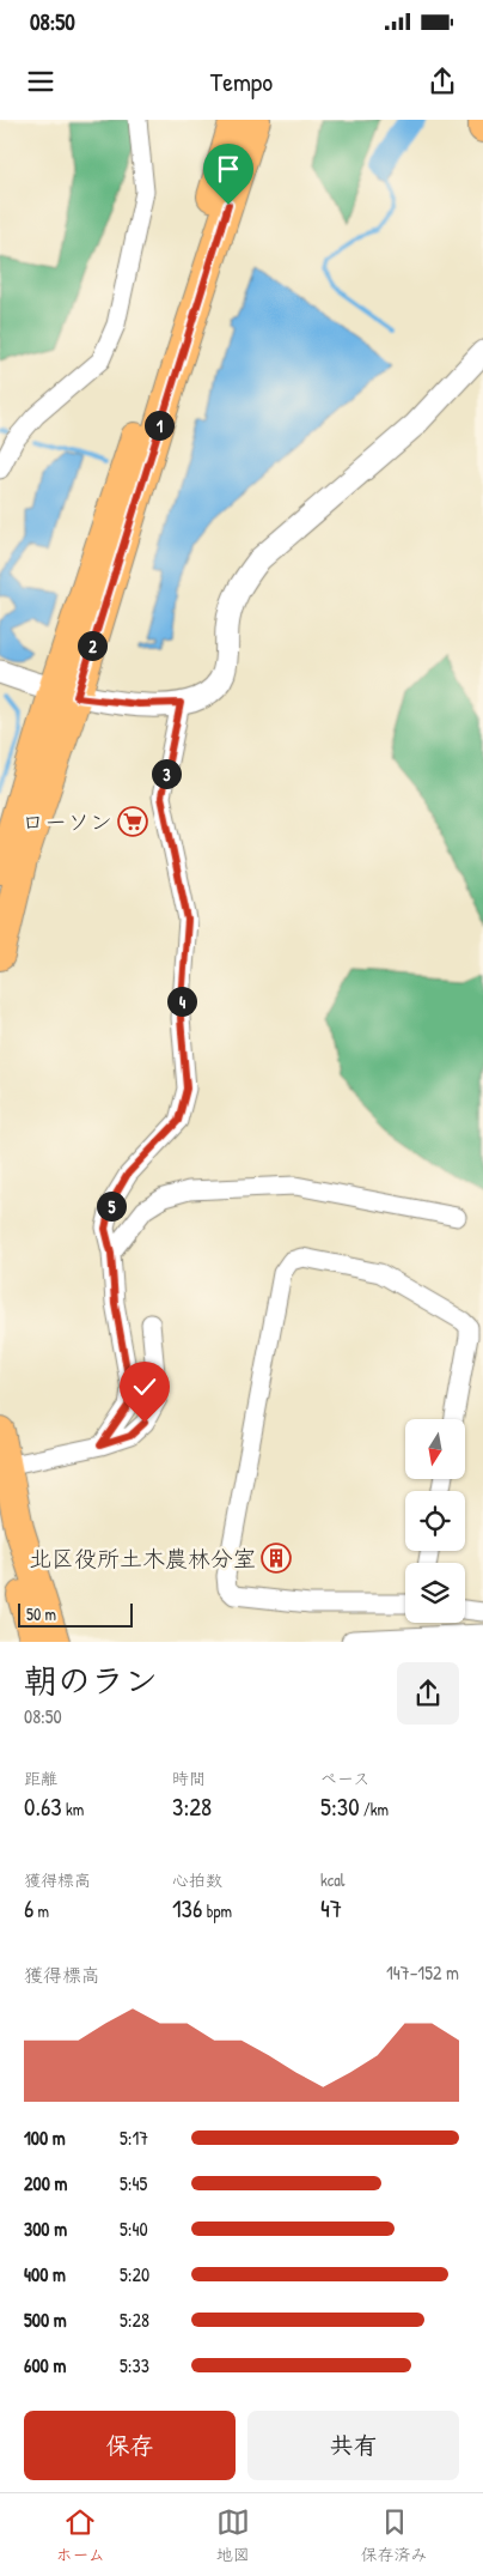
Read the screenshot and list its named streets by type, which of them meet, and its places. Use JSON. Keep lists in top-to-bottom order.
{
  "places": {
    "supermarket": ["ローソン"],
    "building": ["北区役所土木農林分室"]
  },
  "scale_bar": "50 m",
  "north": "bottom",
  "page": {
    "status": "08:50",
    "header": "Tempo",
    "pins": [
      "1",
      "2",
      "3",
      "4",
      "5"
    ],
    "scale": "50 m",
    "heading": ["朝のラン", "08:50"],
    "stats": [
      ["距離", "0.63 km"],
      ["時間", "3:28"],
      ["ペース", "5:30 /km"],
      ["獲得標高", "6 m"],
      ["心拍数", "136 bpm"],
      ["kcal", "47"]
    ],
    "chart": ["獲得標高", "147–152 m"],
    "list": [
      {
        "name": "100 m",
        "note": "5:17"
      },
      {
        "name": "200 m",
        "note": "5:45"
      },
      {
        "name": "300 m",
        "note": "5:40"
      },
      {
        "name": "400 m",
        "note": "5:20"
      },
      {
        "name": "500 m",
        "note": "5:28"
      },
      {
        "name": "600 m",
        "note": "5:33"
      }
    ],
    "buttons": ["保存", "共有"],
    "tabs": ["ホーム", "地図", "保存済み"]
  }
}
